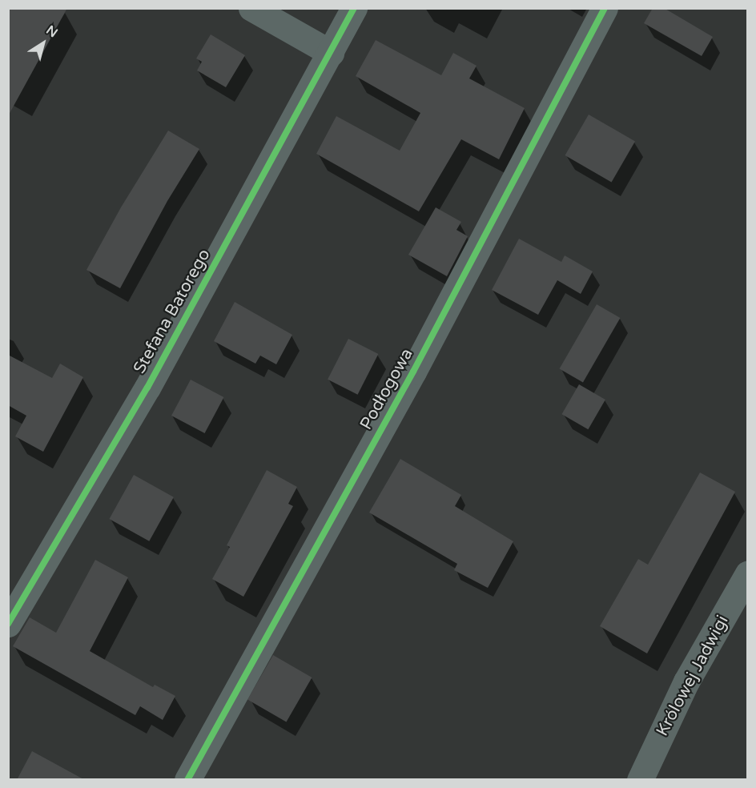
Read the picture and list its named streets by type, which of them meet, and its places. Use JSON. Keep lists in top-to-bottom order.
{
  "streets": {
    "street": ["Stefana Batorego", "Podłogowa", "Królowej Jadwigi"]
  },
  "north": "top right"
}
